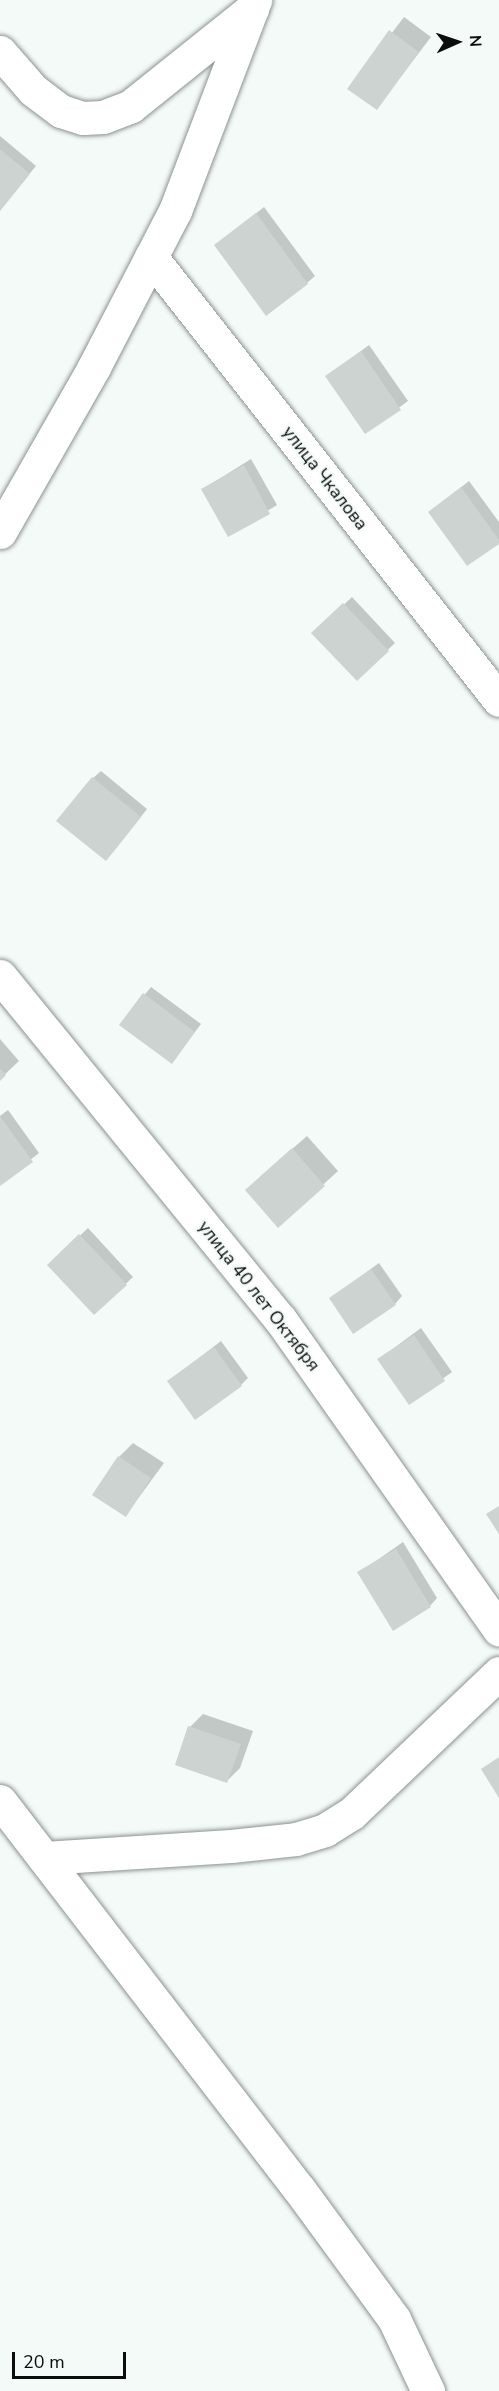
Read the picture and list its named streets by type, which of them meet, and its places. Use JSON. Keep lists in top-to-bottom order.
{
  "streets": {
    "street": ["улица Чкалова", "улица 40 лет Октября"]
  },
  "scale_bar": "20 m",
  "north": "right"
}
